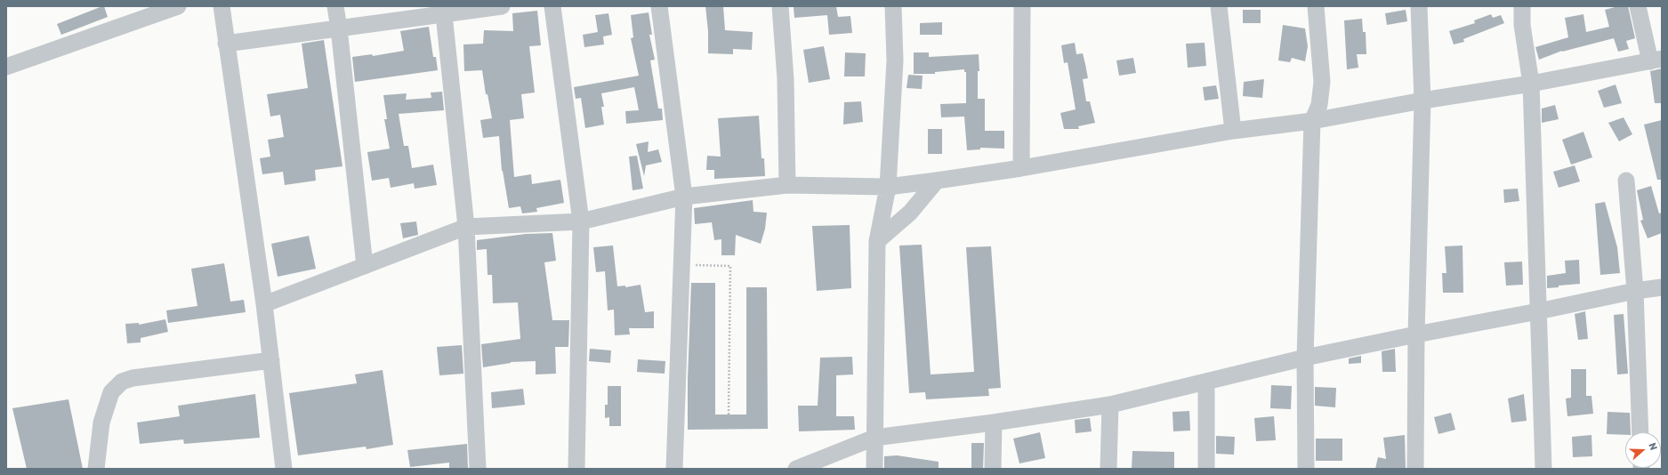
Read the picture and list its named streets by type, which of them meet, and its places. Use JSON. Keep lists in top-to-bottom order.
{
  "north": "right"
}
